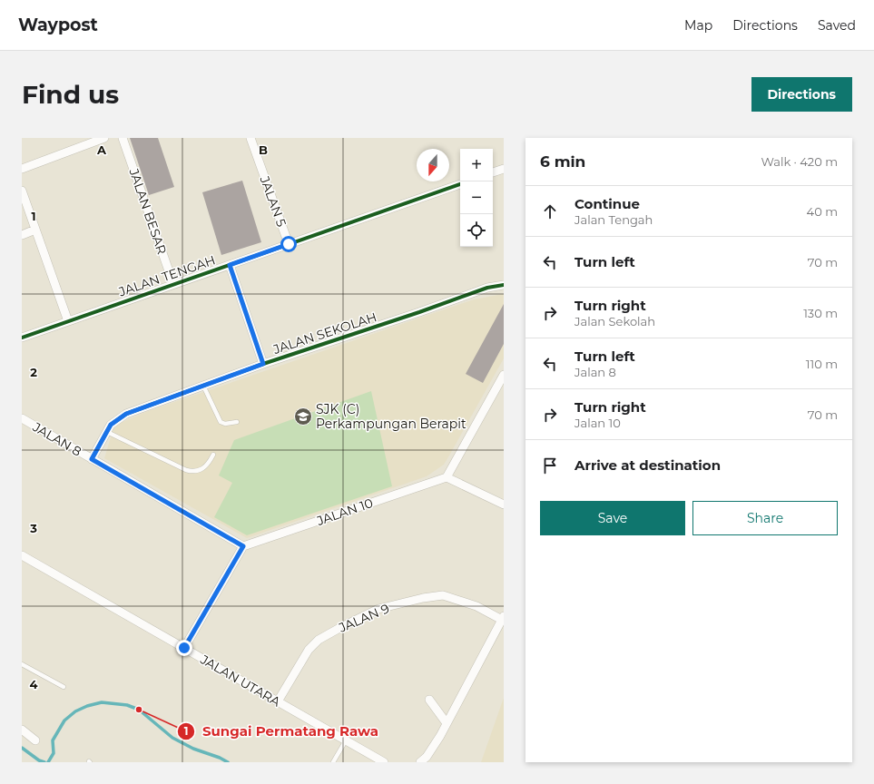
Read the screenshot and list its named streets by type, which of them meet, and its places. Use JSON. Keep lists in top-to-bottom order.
{
  "streets": {
    "street": [
      "JALAN 5",
      "JALAN BESAR",
      "JALAN TENGAH",
      "JALAN SEKOLAH",
      "JALAN 8",
      "JALAN 10",
      "JALAN 9",
      "JALAN UTARA"
    ]
  },
  "crossings": [
    ["JALAN 5", "JALAN TENGAH"],
    ["JALAN BESAR", "JALAN TENGAH"],
    ["JALAN SEKOLAH", "JALAN 8"],
    ["JALAN 8", "JALAN 10"],
    ["JALAN 9", "JALAN UTARA"]
  ],
  "places": {
    "school or university": ["SJK (C) Perkampungan Berapit"],
    "other": ["Sungai Permatang Rawa"]
  },
  "north": "bottom",
  "page": {
    "header": "Waypost",
    "nav": ["Map", "Directions", "Saved"],
    "buttons": [
      "Directions",
      ["Save", "Share"]
    ],
    "title": "Find us",
    "heading": ["6 min", "Walk · 420 m"],
    "map_buttons": ["+", "−"],
    "list": [
      ["Continue", "Jalan Tengah", "40 m"],
      ["Turn left", "70 m"],
      ["Turn right", "Jalan Sekolah", "130 m"],
      ["Turn left", "Jalan 8", "110 m"],
      ["Turn right", "Jalan 10", "70 m"],
      "Arrive at destination"
    ]
  },
  "grid": {
    "columns": ["A", "B"],
    "rows": [
      "1",
      "2",
      "3",
      "4"
    ]
  }
}
